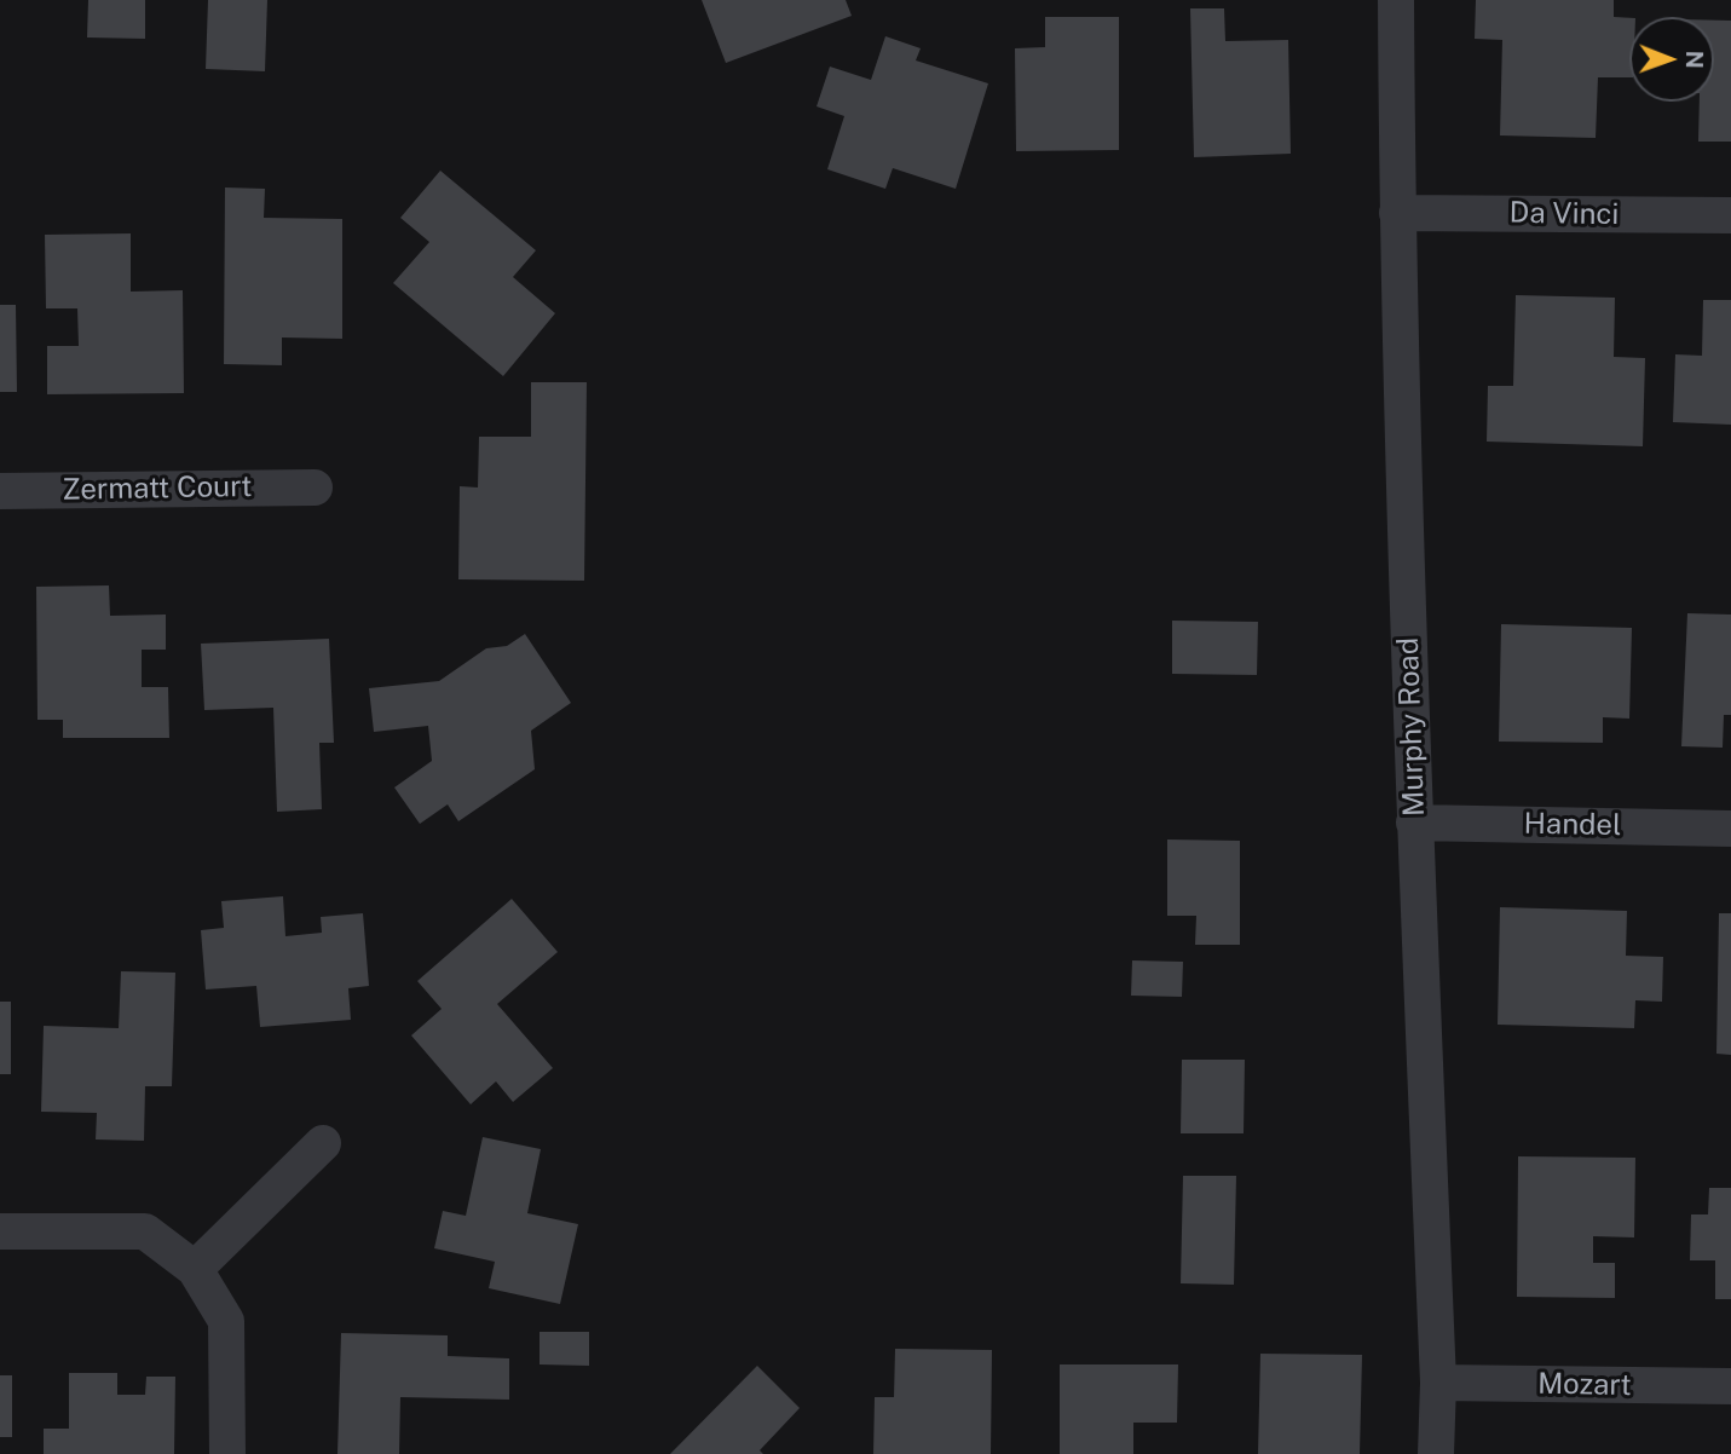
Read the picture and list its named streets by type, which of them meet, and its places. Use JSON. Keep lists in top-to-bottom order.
{
  "streets": {
    "street": [
      "Da Vinci",
      "Zermatt Court",
      "Murphy Road",
      "Handel",
      "Mozart"
    ]
  },
  "crossings": [
    ["Da Vinci", "Murphy Road"],
    ["Murphy Road", "Handel"],
    ["Murphy Road", "Mozart"]
  ],
  "north": "right"
}
